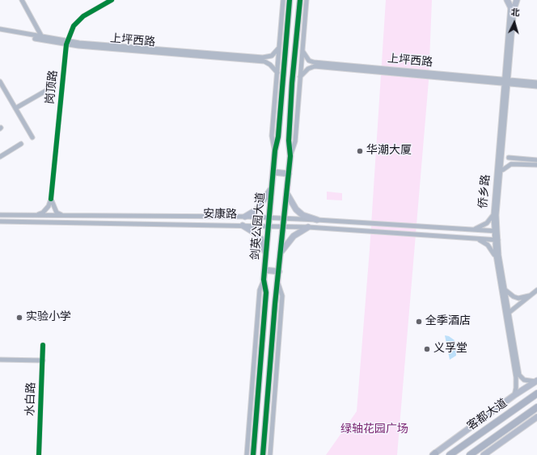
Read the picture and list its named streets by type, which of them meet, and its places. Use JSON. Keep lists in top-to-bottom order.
{
  "streets": {
    "highway": ["客都大道"],
    "main road": ["剑英公园大道"],
    "street": [
      "上坪西路",
      "岗顶路",
      "侨乡路",
      "安康路",
      "水白路"
    ]
  },
  "crossings": [
    ["上坪西路", "岗顶路"],
    ["上坪西路", "侨乡路"],
    ["侨乡路", "安康路"],
    ["安康路", "剑英公园大道"]
  ],
  "parks": ["绿轴花园广场"],
  "places": [
    "华潮大厦",
    "实验小学",
    "全季酒店",
    "义孚堂"
  ],
  "north": "top"
}
